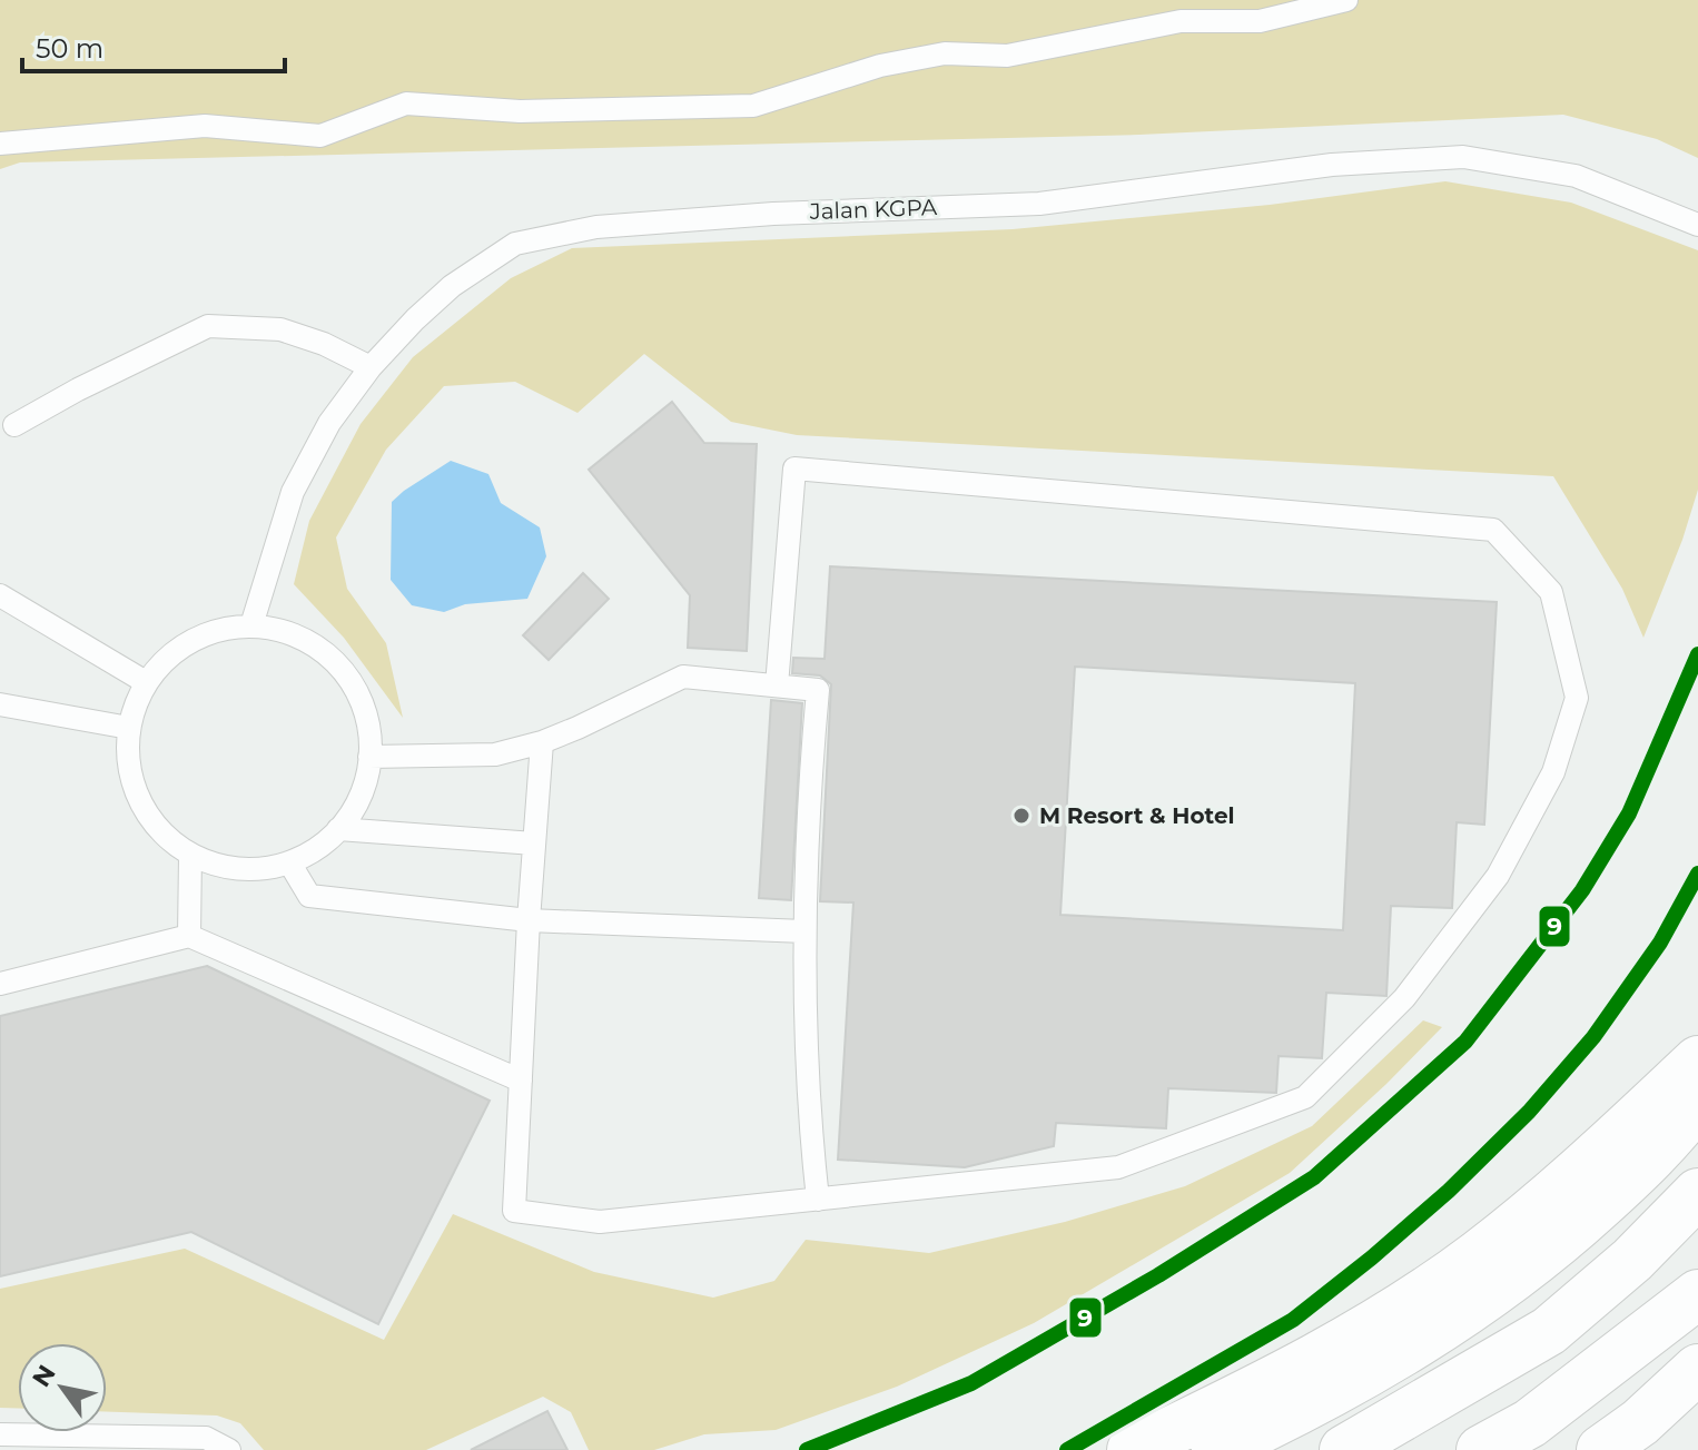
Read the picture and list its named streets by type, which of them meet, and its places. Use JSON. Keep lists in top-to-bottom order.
{
  "streets": {
    "lane": ["Jalan KGPA"]
  },
  "places": ["M Resort & Hotel"],
  "lines": ["transit line 9"],
  "scale_bar": "50 m",
  "north": "top left"
}
